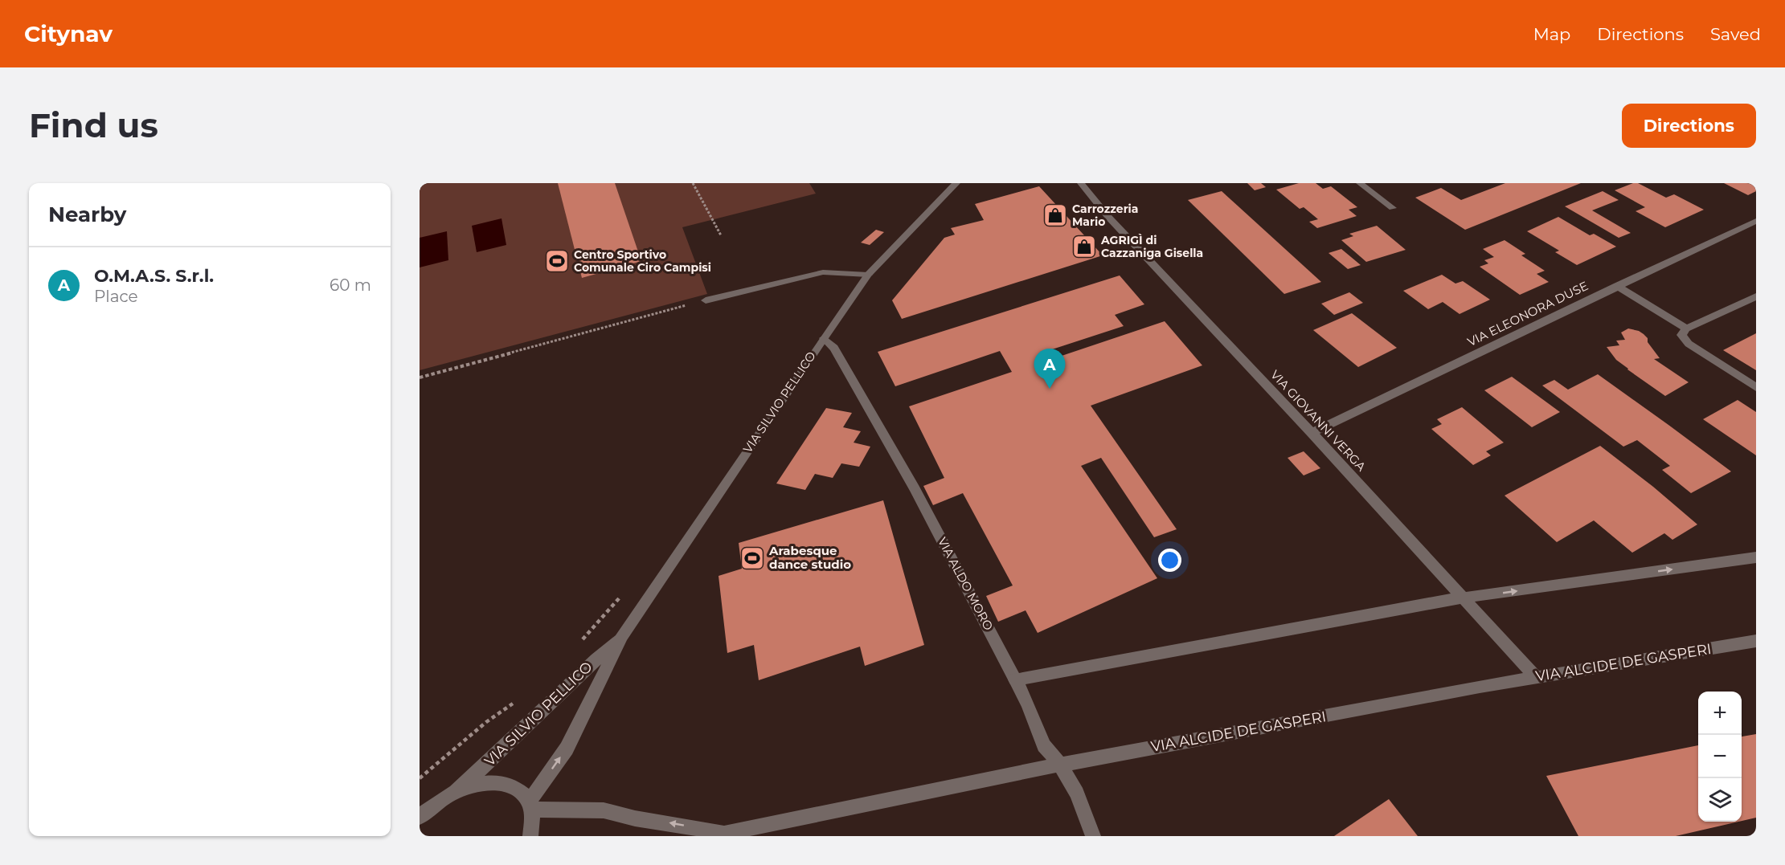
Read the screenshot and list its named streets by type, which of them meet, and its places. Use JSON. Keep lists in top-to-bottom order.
{
  "streets": {
    "street": [
      "VIA ELEONORA DUSE",
      "VIA SILVIO PELLICO",
      "VIA GIOVANNI VERGA",
      "VIA ALDO MORO",
      "VIA ALCIDE DE GASPERI"
    ]
  },
  "crossings": [
    ["VIA ELEONORA DUSE", "VIA GIOVANNI VERGA"],
    ["VIA SILVIO PELLICO", "VIA ALDO MORO"],
    ["VIA SILVIO PELLICO", "VIA ALCIDE DE GASPERI"],
    ["VIA GIOVANNI VERGA", "VIA ALCIDE DE GASPERI"],
    ["VIA ALDO MORO", "VIA ALCIDE DE GASPERI"]
  ],
  "places": {
    "shop": ["Carrozzeria Mario", "AGRIGÌ di Cazzaniga Gisella"],
    "sports": ["Centro Sportivo Comunale Ciro Campisi", "Arabesque dance studio"]
  },
  "page": {
    "header": "Citynav",
    "nav": ["Map", "Directions", "Saved"],
    "buttons": "Directions",
    "title": "Find us",
    "heading": "Nearby",
    "list": [
      {
        "mark": "A",
        "name": "O.M.A.S. S.r.l.",
        "note": "Place",
        "value": "60 m"
      }
    ],
    "pins": "A",
    "map_buttons": ["+", "−"]
  }
}
